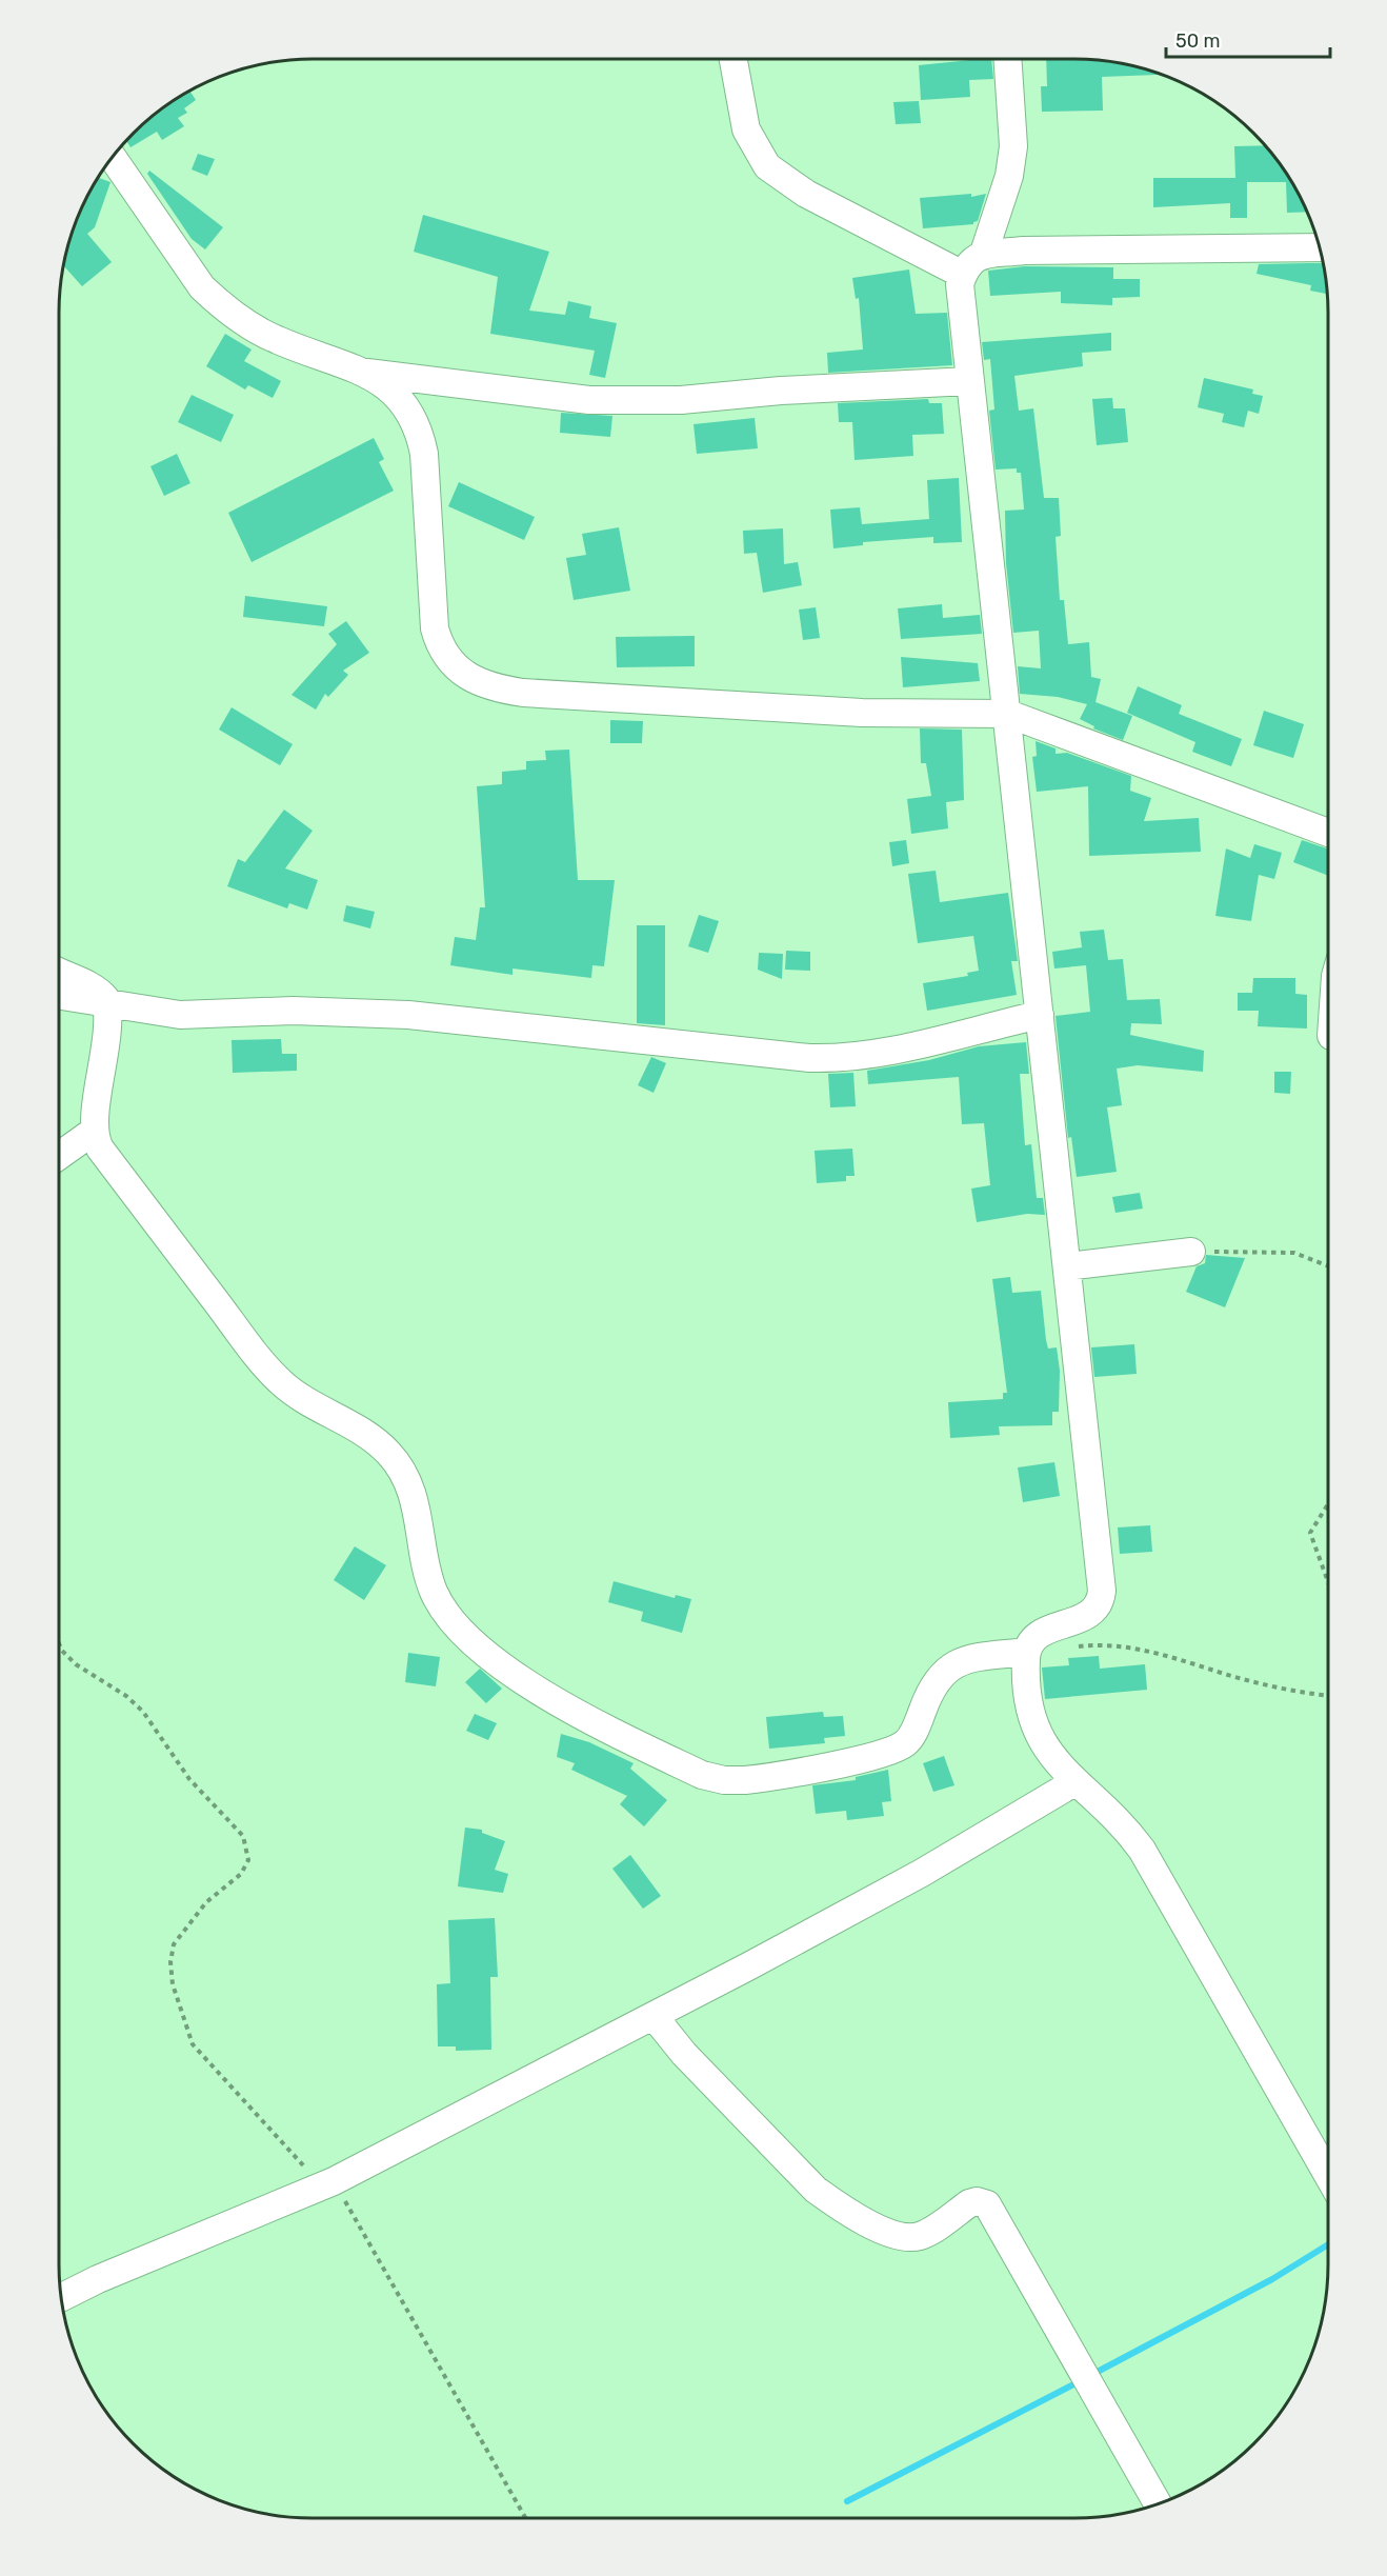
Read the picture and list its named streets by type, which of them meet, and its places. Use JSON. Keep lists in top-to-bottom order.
{
  "scale_bar": "50 m"
}
